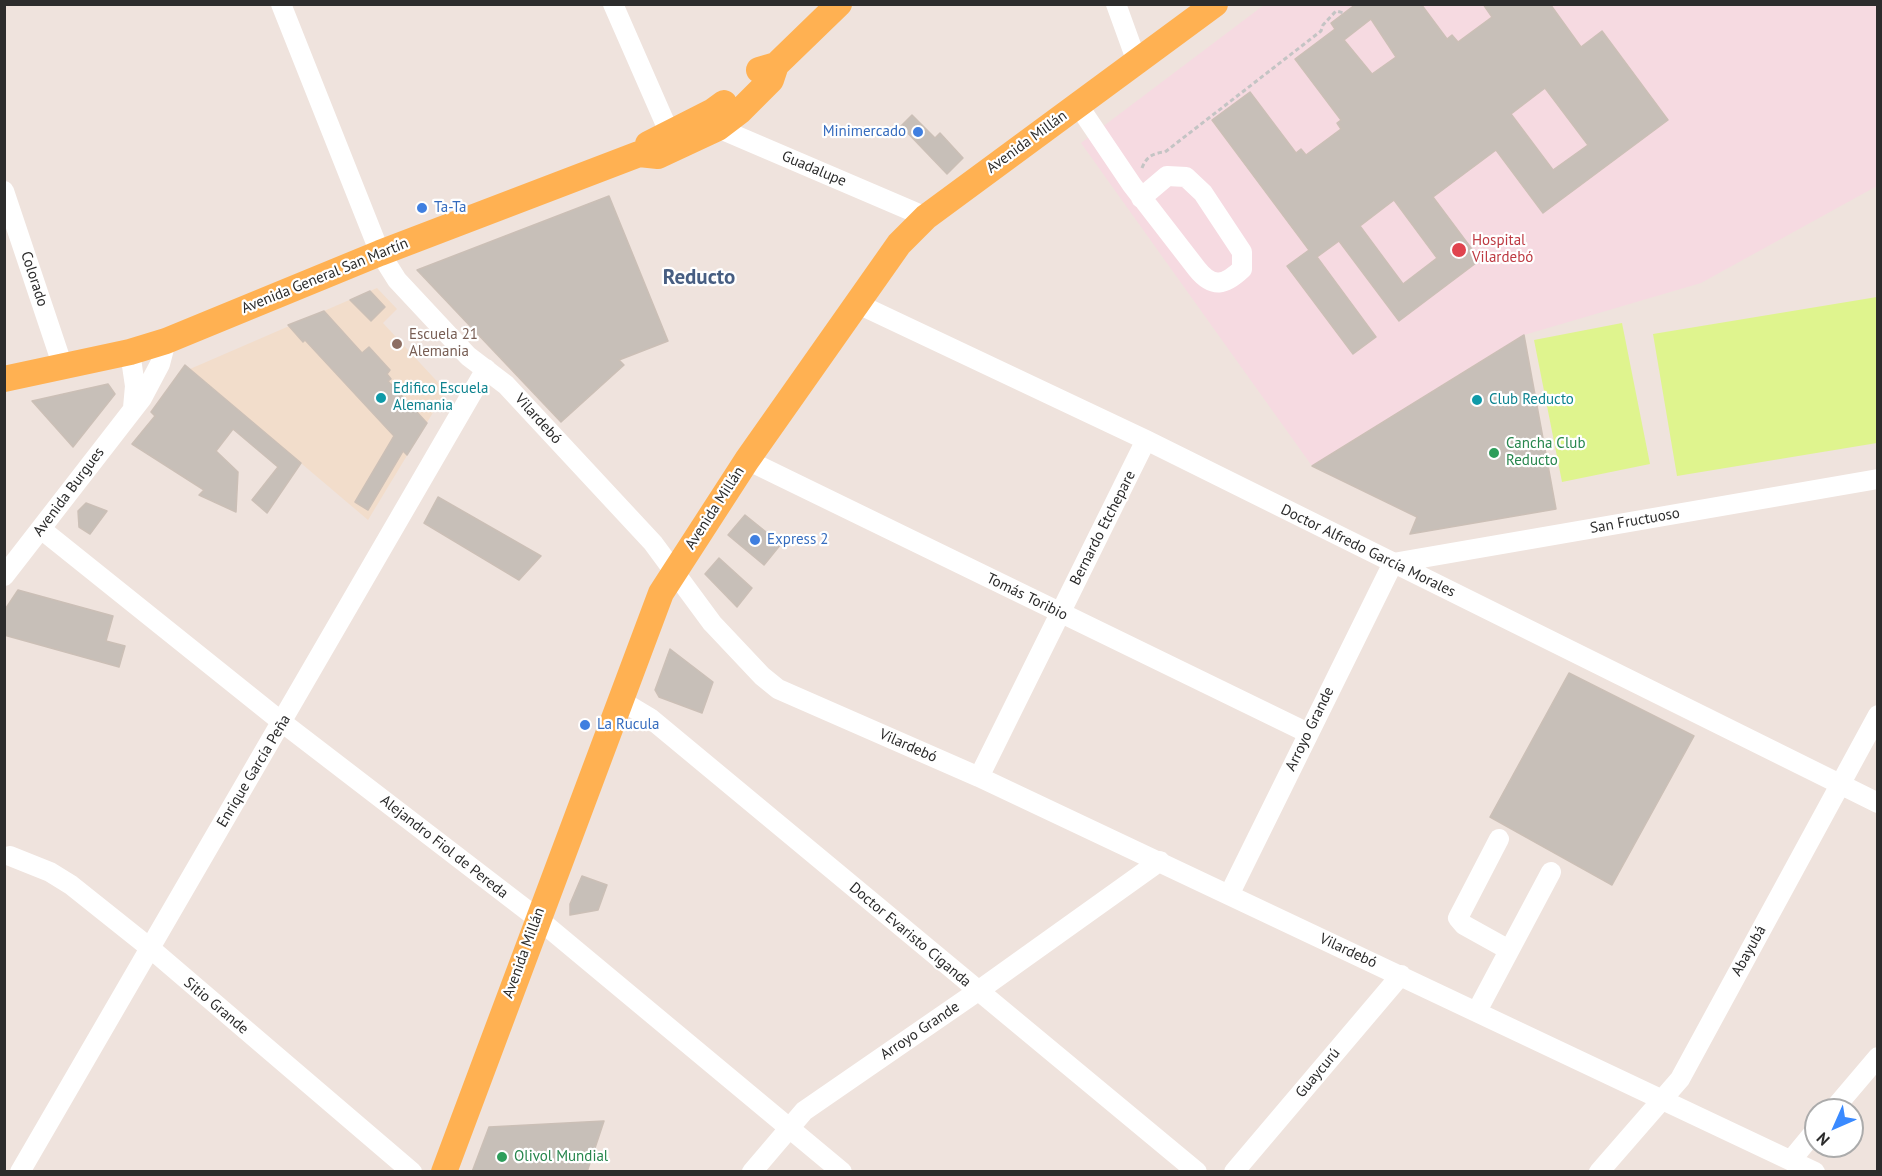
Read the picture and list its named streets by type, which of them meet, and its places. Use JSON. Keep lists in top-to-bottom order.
{
  "streets": {
    "main road": ["Avenida Millán", "Avenida General San Martín"],
    "street": [
      "Guadalupe",
      "Colorado",
      "Vilardebó",
      "Avenida Burgues",
      "San Fructuoso",
      "Bernardo Etchepare",
      "Doctor Alfredo García Morales",
      "Tomás Toribio",
      "Arroyo Grande",
      "Enrique García Peña",
      "Alejandro Fiol de Pereda",
      "Doctor Evaristo Ciganda",
      "Abayubá",
      "Sitio Grande",
      "Guaycurú"
    ]
  },
  "crossings": [
    ["Avenida Millán", "Guadalupe"],
    ["Avenida Millán", "Vilardebó"],
    ["Avenida Millán", "Doctor Alfredo García Morales"],
    ["Avenida Millán", "Tomás Toribio"],
    ["Avenida Millán", "Alejandro Fiol de Pereda"],
    ["Avenida Millán", "Doctor Evaristo Ciganda"],
    ["Guadalupe", "Avenida General San Martín"],
    ["Avenida General San Martín", "Colorado"],
    ["Avenida General San Martín", "Vilardebó"],
    ["Avenida General San Martín", "Avenida Burgues"],
    ["Vilardebó", "Bernardo Etchepare"],
    ["Vilardebó", "Arroyo Grande"],
    ["Vilardebó", "Enrique García Peña"],
    ["Vilardebó", "Abayubá"],
    ["Vilardebó", "Guaycurú"],
    ["Avenida Burgues", "Alejandro Fiol de Pereda"],
    ["San Fructuoso", "Doctor Alfredo García Morales"],
    ["San Fructuoso", "Arroyo Grande"],
    ["Bernardo Etchepare", "Doctor Alfredo García Morales"],
    ["Bernardo Etchepare", "Tomás Toribio"],
    ["Doctor Alfredo García Morales", "Arroyo Grande"],
    ["Doctor Alfredo García Morales", "Abayubá"],
    ["Tomás Toribio", "Arroyo Grande"],
    ["Arroyo Grande", "Alejandro Fiol de Pereda"],
    ["Arroyo Grande", "Doctor Evaristo Ciganda"],
    ["Enrique García Peña", "Alejandro Fiol de Pereda"],
    ["Enrique García Peña", "Sitio Grande"]
  ],
  "districts": ["Reducto"],
  "places": [
    "Minimercado",
    "Ta-Ta",
    "Hospital Vilardebó",
    "Escuela 21 Alemania",
    "Edifico Escuela Alemania",
    "Club Reducto",
    "Cancha Club Reducto",
    "Express 2",
    "La Rucula",
    "Olivol Mundial"
  ],
  "north": "bottom left"
}
